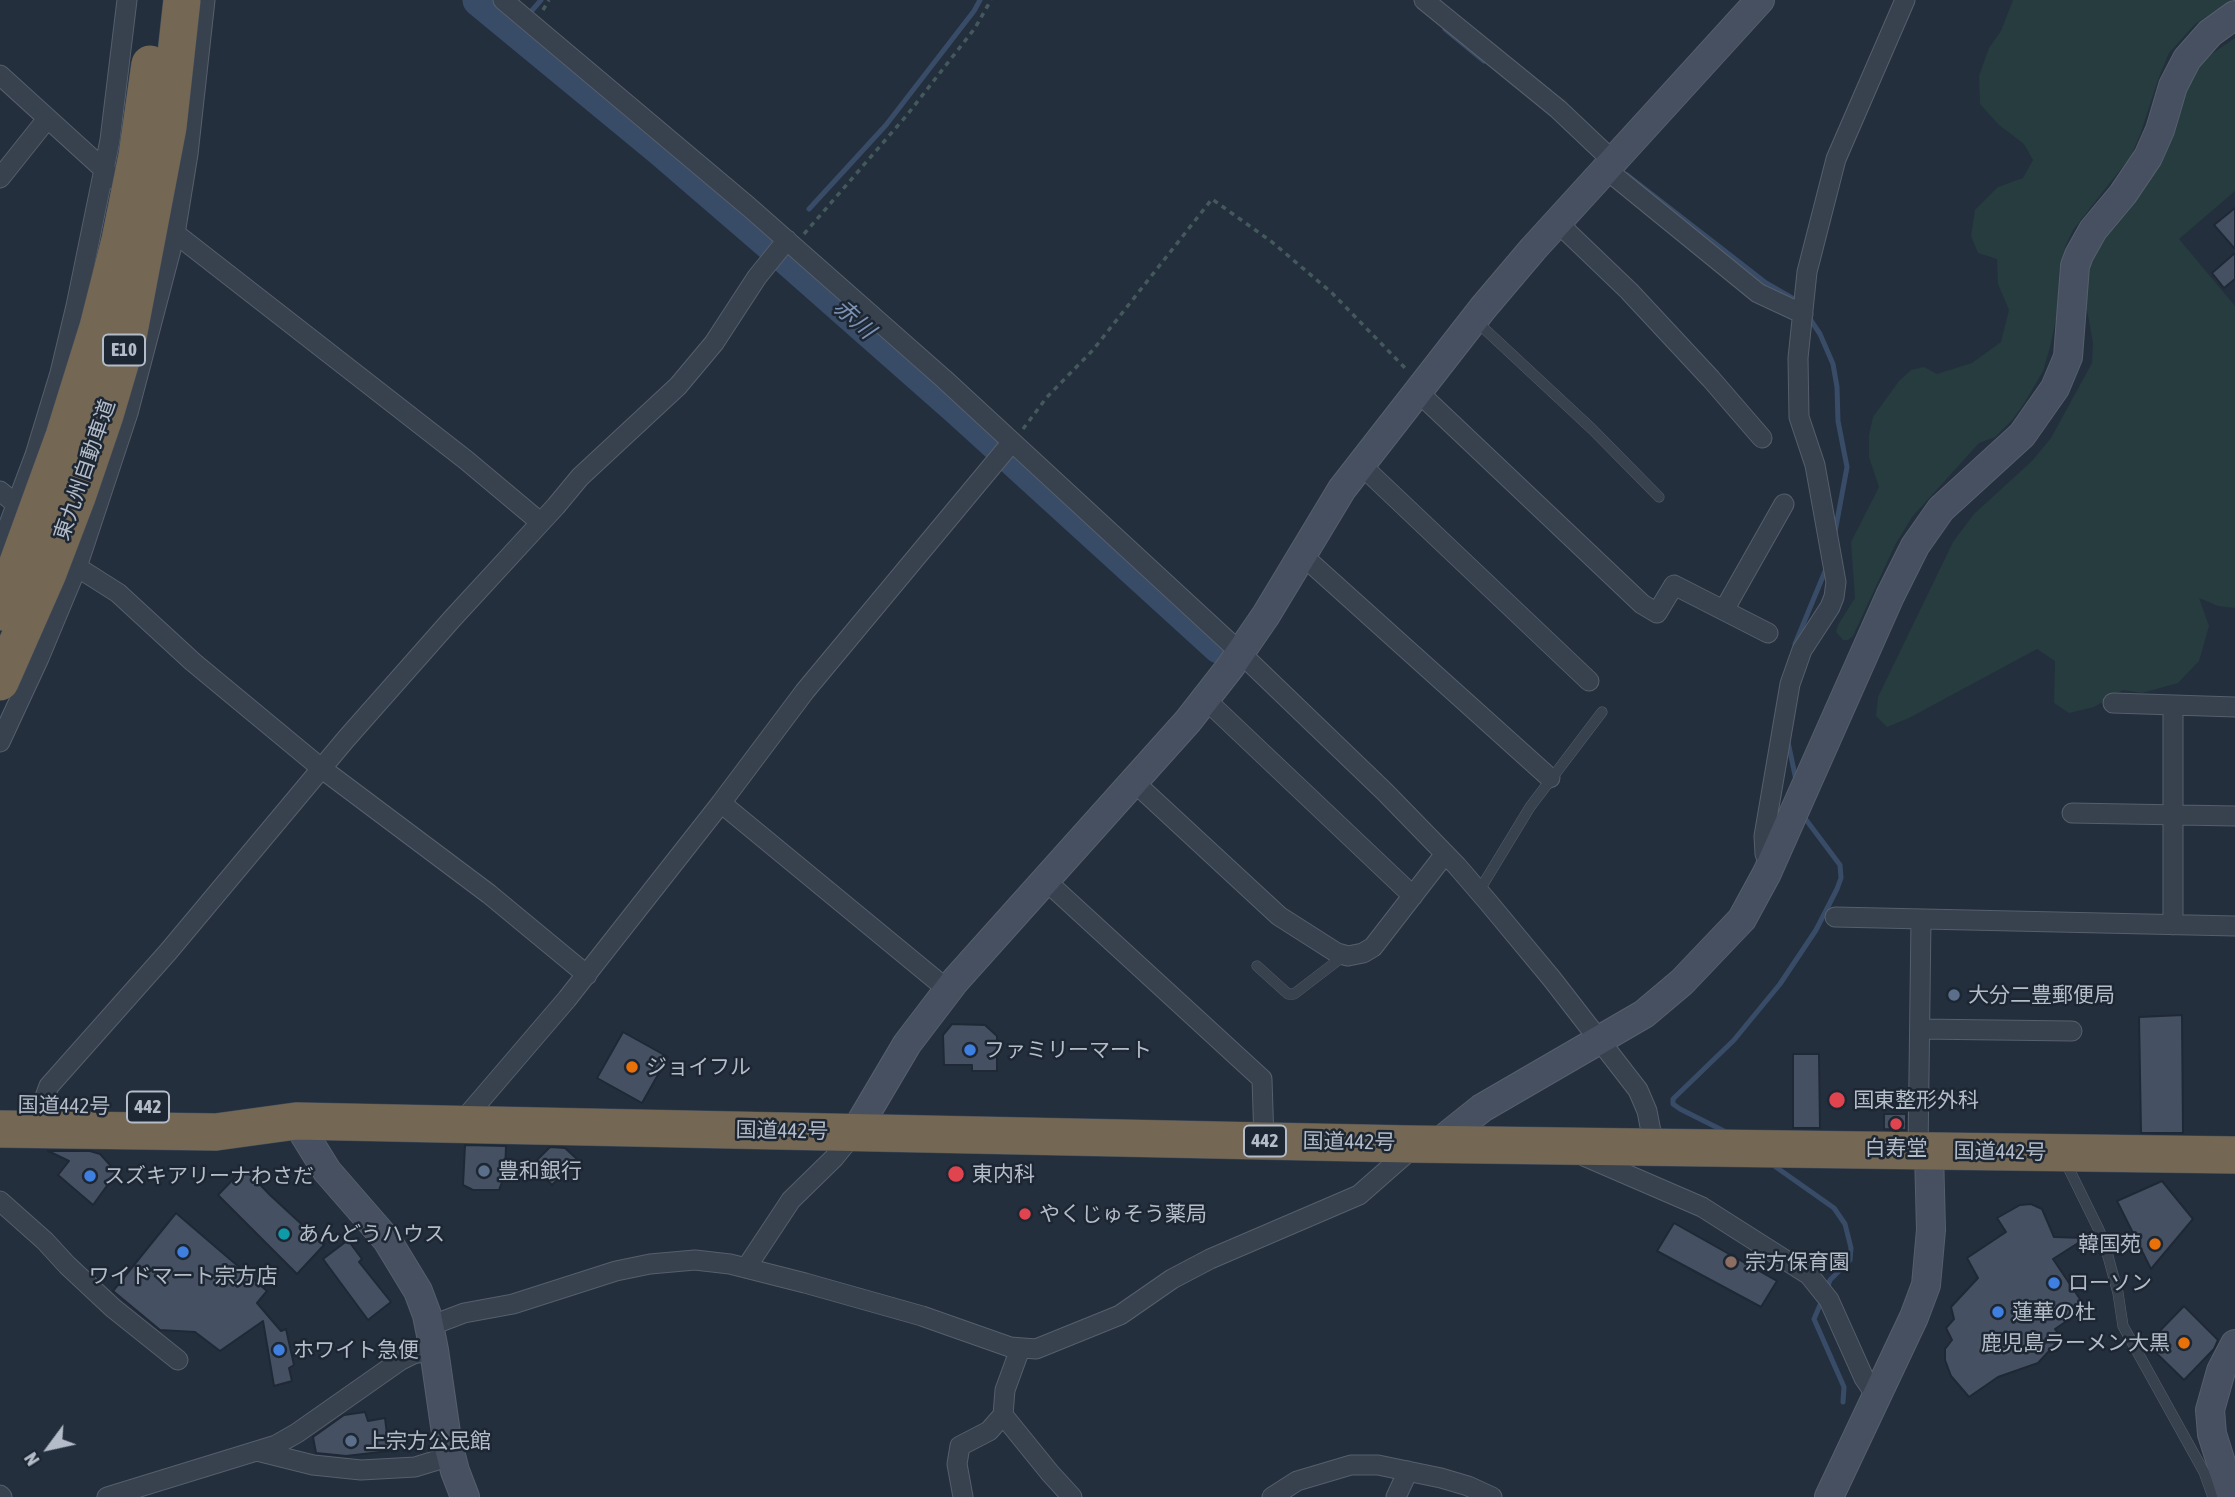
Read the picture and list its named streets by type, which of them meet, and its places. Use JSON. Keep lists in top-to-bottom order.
{
  "streets": {
    "highway": [
      "E10",
      "東九州自動車道",
      "国道442号",
      "442"
    ]
  },
  "water": ["赤川"],
  "places": [
    "大分二豊郵便局",
    "ファミリーマート",
    "ジョイフル",
    "国東整形外科",
    "白寿堂",
    "豊和銀行",
    "東内科",
    "スズキアリーナわさだ",
    "やくじゅそう薬局",
    "あんどうハウス",
    "韓国苑",
    "ワイドマート宗方店",
    "宗方保育園",
    "ローソン",
    "蓮華の杜",
    "鹿児島ラーメン大黒",
    "ホワイト急便",
    "上宗方公民館"
  ],
  "north": "bottom left"
}
